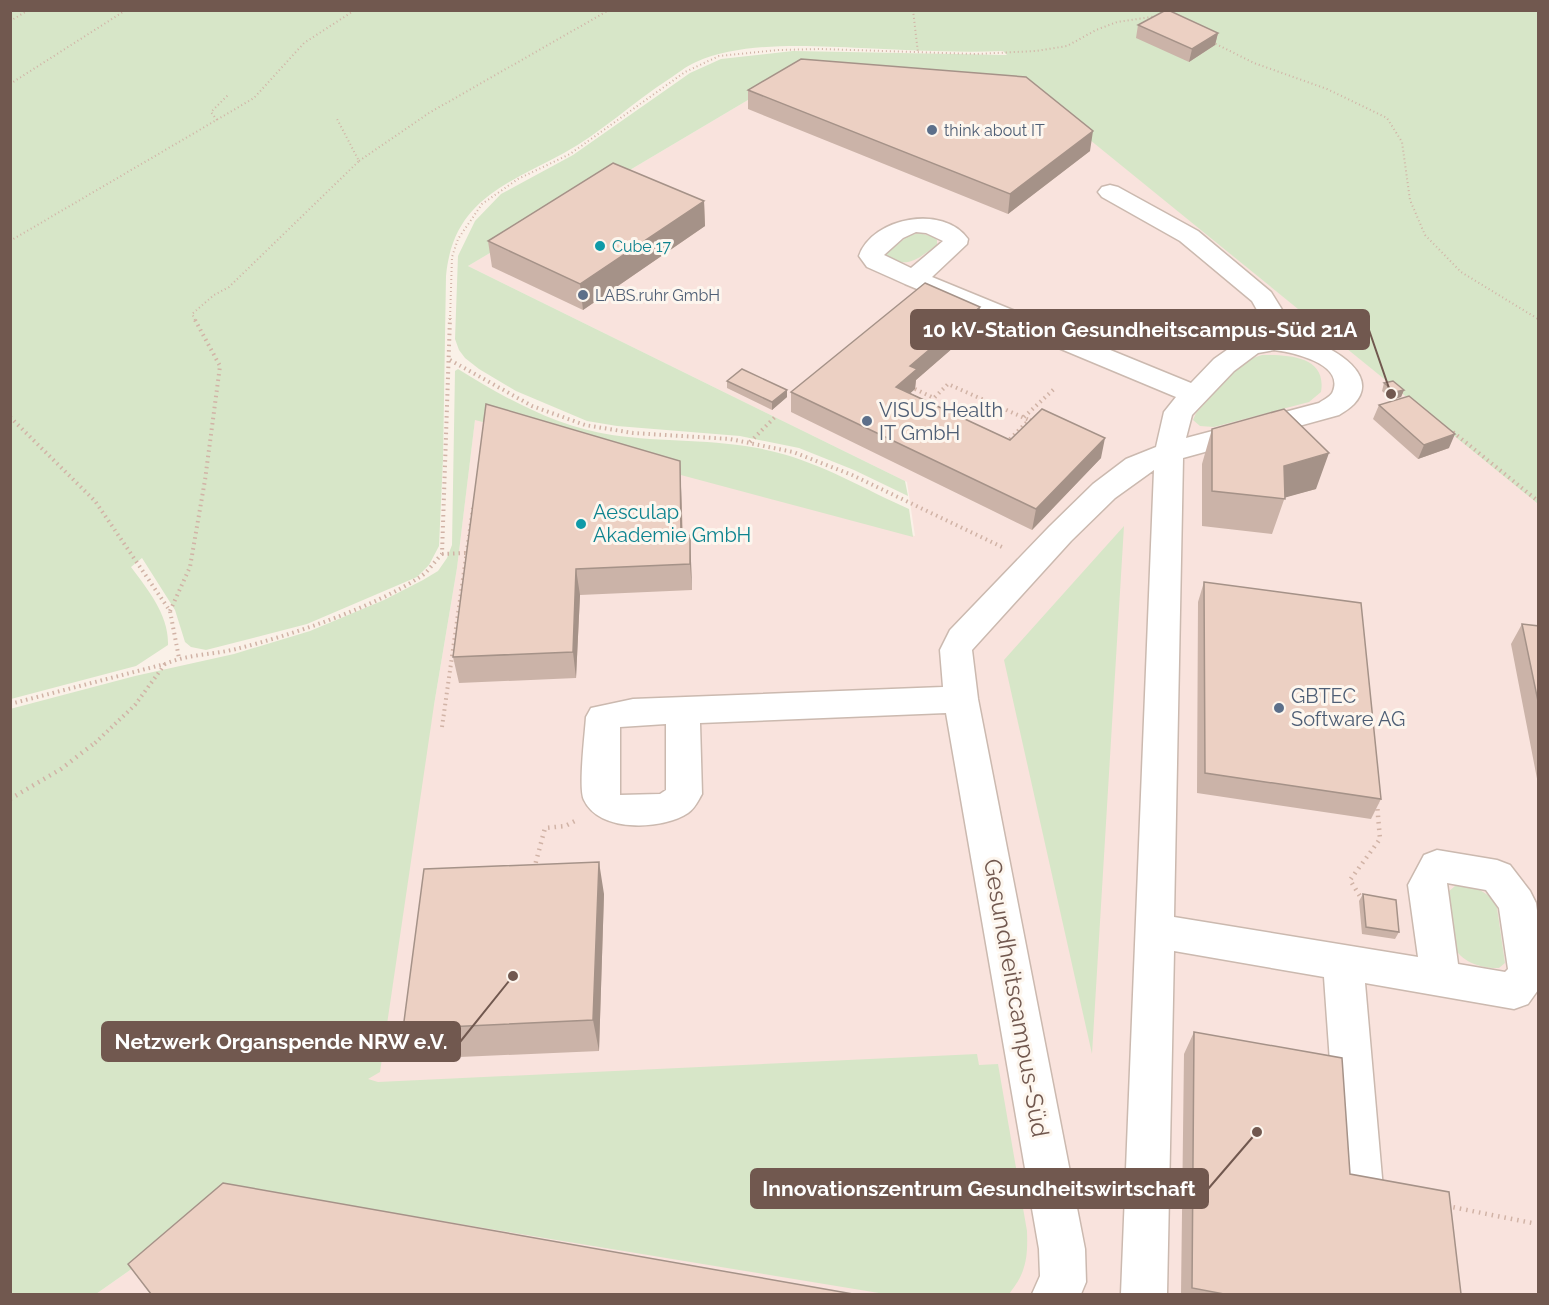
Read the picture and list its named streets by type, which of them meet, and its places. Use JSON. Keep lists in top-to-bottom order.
{
  "streets": {
    "street": ["Gesundheitscampus-Süd"]
  },
  "places": [
    "think about IT",
    "Cube 17",
    "LABS.ruhr GmbH",
    "10 kV-Station Gesundheitscampus-Süd 21A",
    "VISUS Health IT GmbH",
    "Aesculap Akademie GmbH",
    "GBTEC Software AG",
    "Netzwerk Organspende NRW e.V.",
    "Innovationszentrum Gesundheitswirtschaft"
  ]
}
